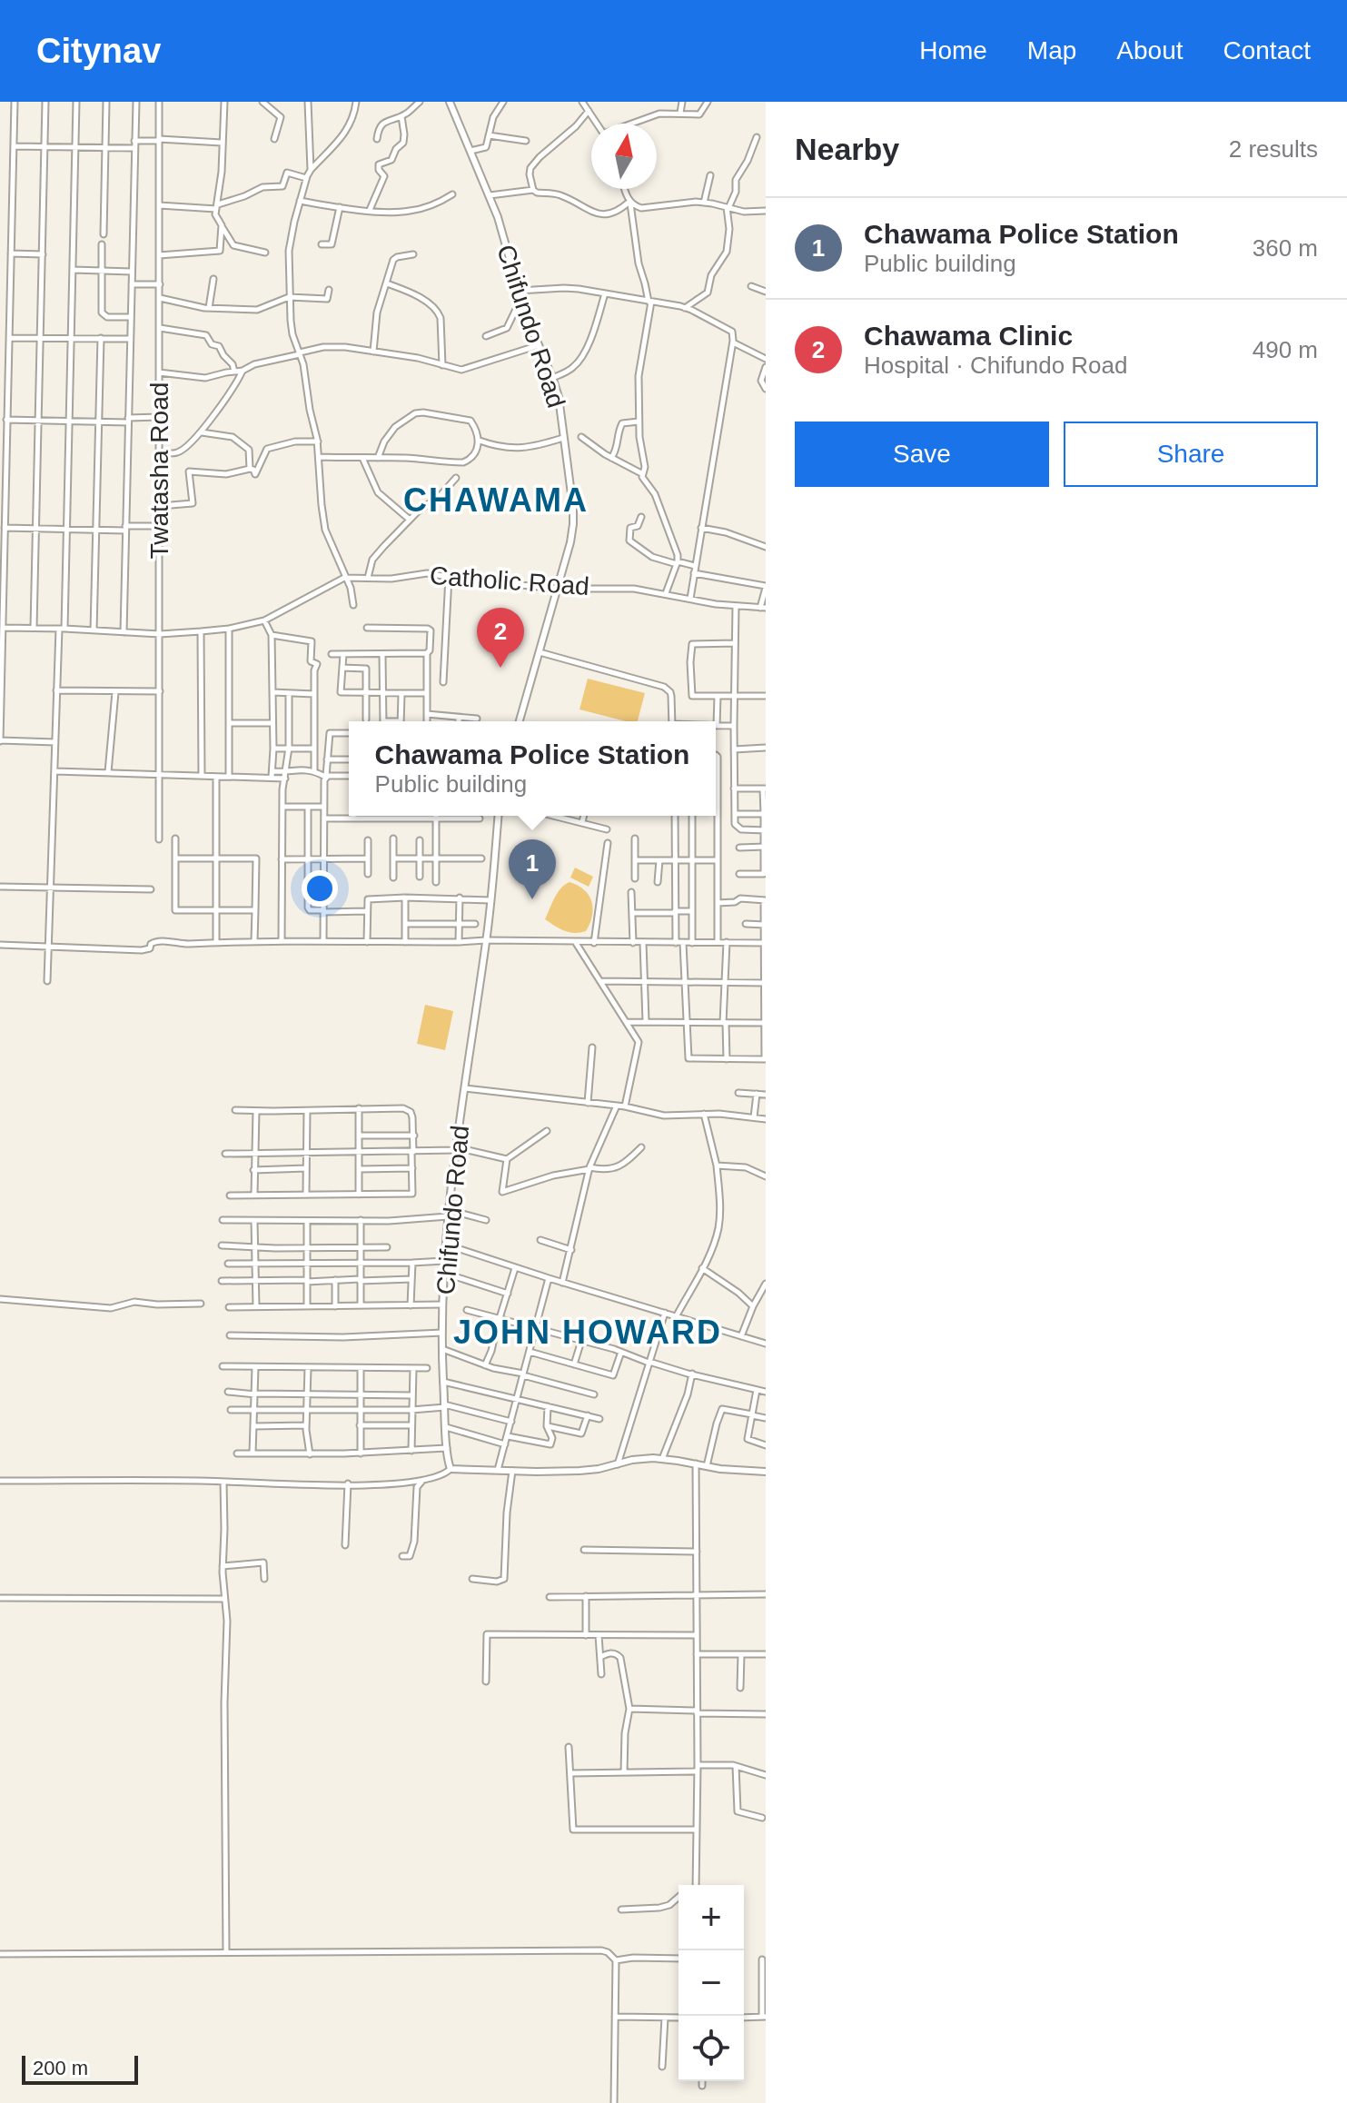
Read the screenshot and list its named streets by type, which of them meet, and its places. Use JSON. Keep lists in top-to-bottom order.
{
  "streets": {
    "street": ["Chifundo Road", "Twatasha Road", "Catholic Road"]
  },
  "crossings": [
    ["Chifundo Road", "Catholic Road"],
    ["Twatasha Road", "Catholic Road"]
  ],
  "districts": ["CHAWAMA", "JOHN HOWARD"],
  "scale_bar": "200 m",
  "north": "top",
  "page": {
    "header": "Citynav",
    "nav": [
      "Home",
      "Map",
      "About",
      "Contact"
    ],
    "heading": ["Nearby", "2 results"],
    "list": [
      {
        "mark": "1",
        "name": "Chawama Police Station",
        "note": "Public building",
        "value": "360 m"
      },
      {
        "mark": "2",
        "name": "Chawama Clinic",
        "note": "Hospital · Chifundo Road",
        "value": "490 m"
      }
    ],
    "buttons": ["Save", "Share"],
    "pins": ["2", "1"],
    "popup": ["Chawama Police Station", "Public building"],
    "map_buttons": ["+", "−"],
    "scale": "200 m"
  }
}
